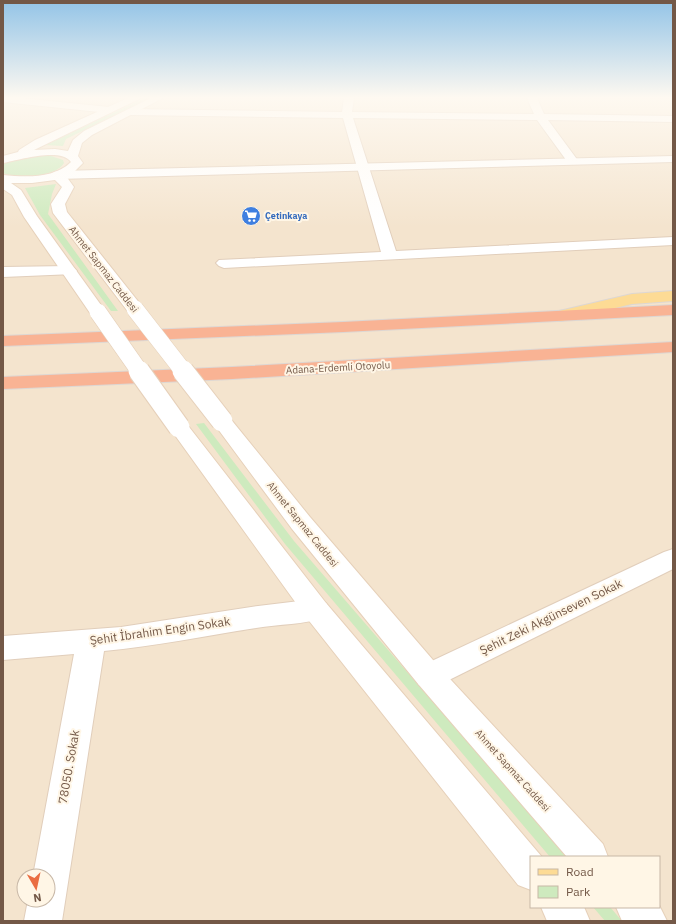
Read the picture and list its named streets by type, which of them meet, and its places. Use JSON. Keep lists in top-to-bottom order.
{
  "streets": {
    "highway": ["Adana-Erdemli Otoyolu"],
    "street": [
      "Ahmet Sapmaz Caddesi",
      "Şehit Zeki Akgünseven Sokak",
      "Şehit İbrahim Engin Sokak",
      "78050. Sokak"
    ]
  },
  "crossings": [
    ["Ahmet Sapmaz Caddesi", "Şehit Zeki Akgünseven Sokak"],
    ["Şehit İbrahim Engin Sokak", "78050. Sokak"]
  ],
  "places": {
    "supermarket": ["Çetinkaya"]
  },
  "legend": ["Road", "Park"],
  "north": "bottom"
}
